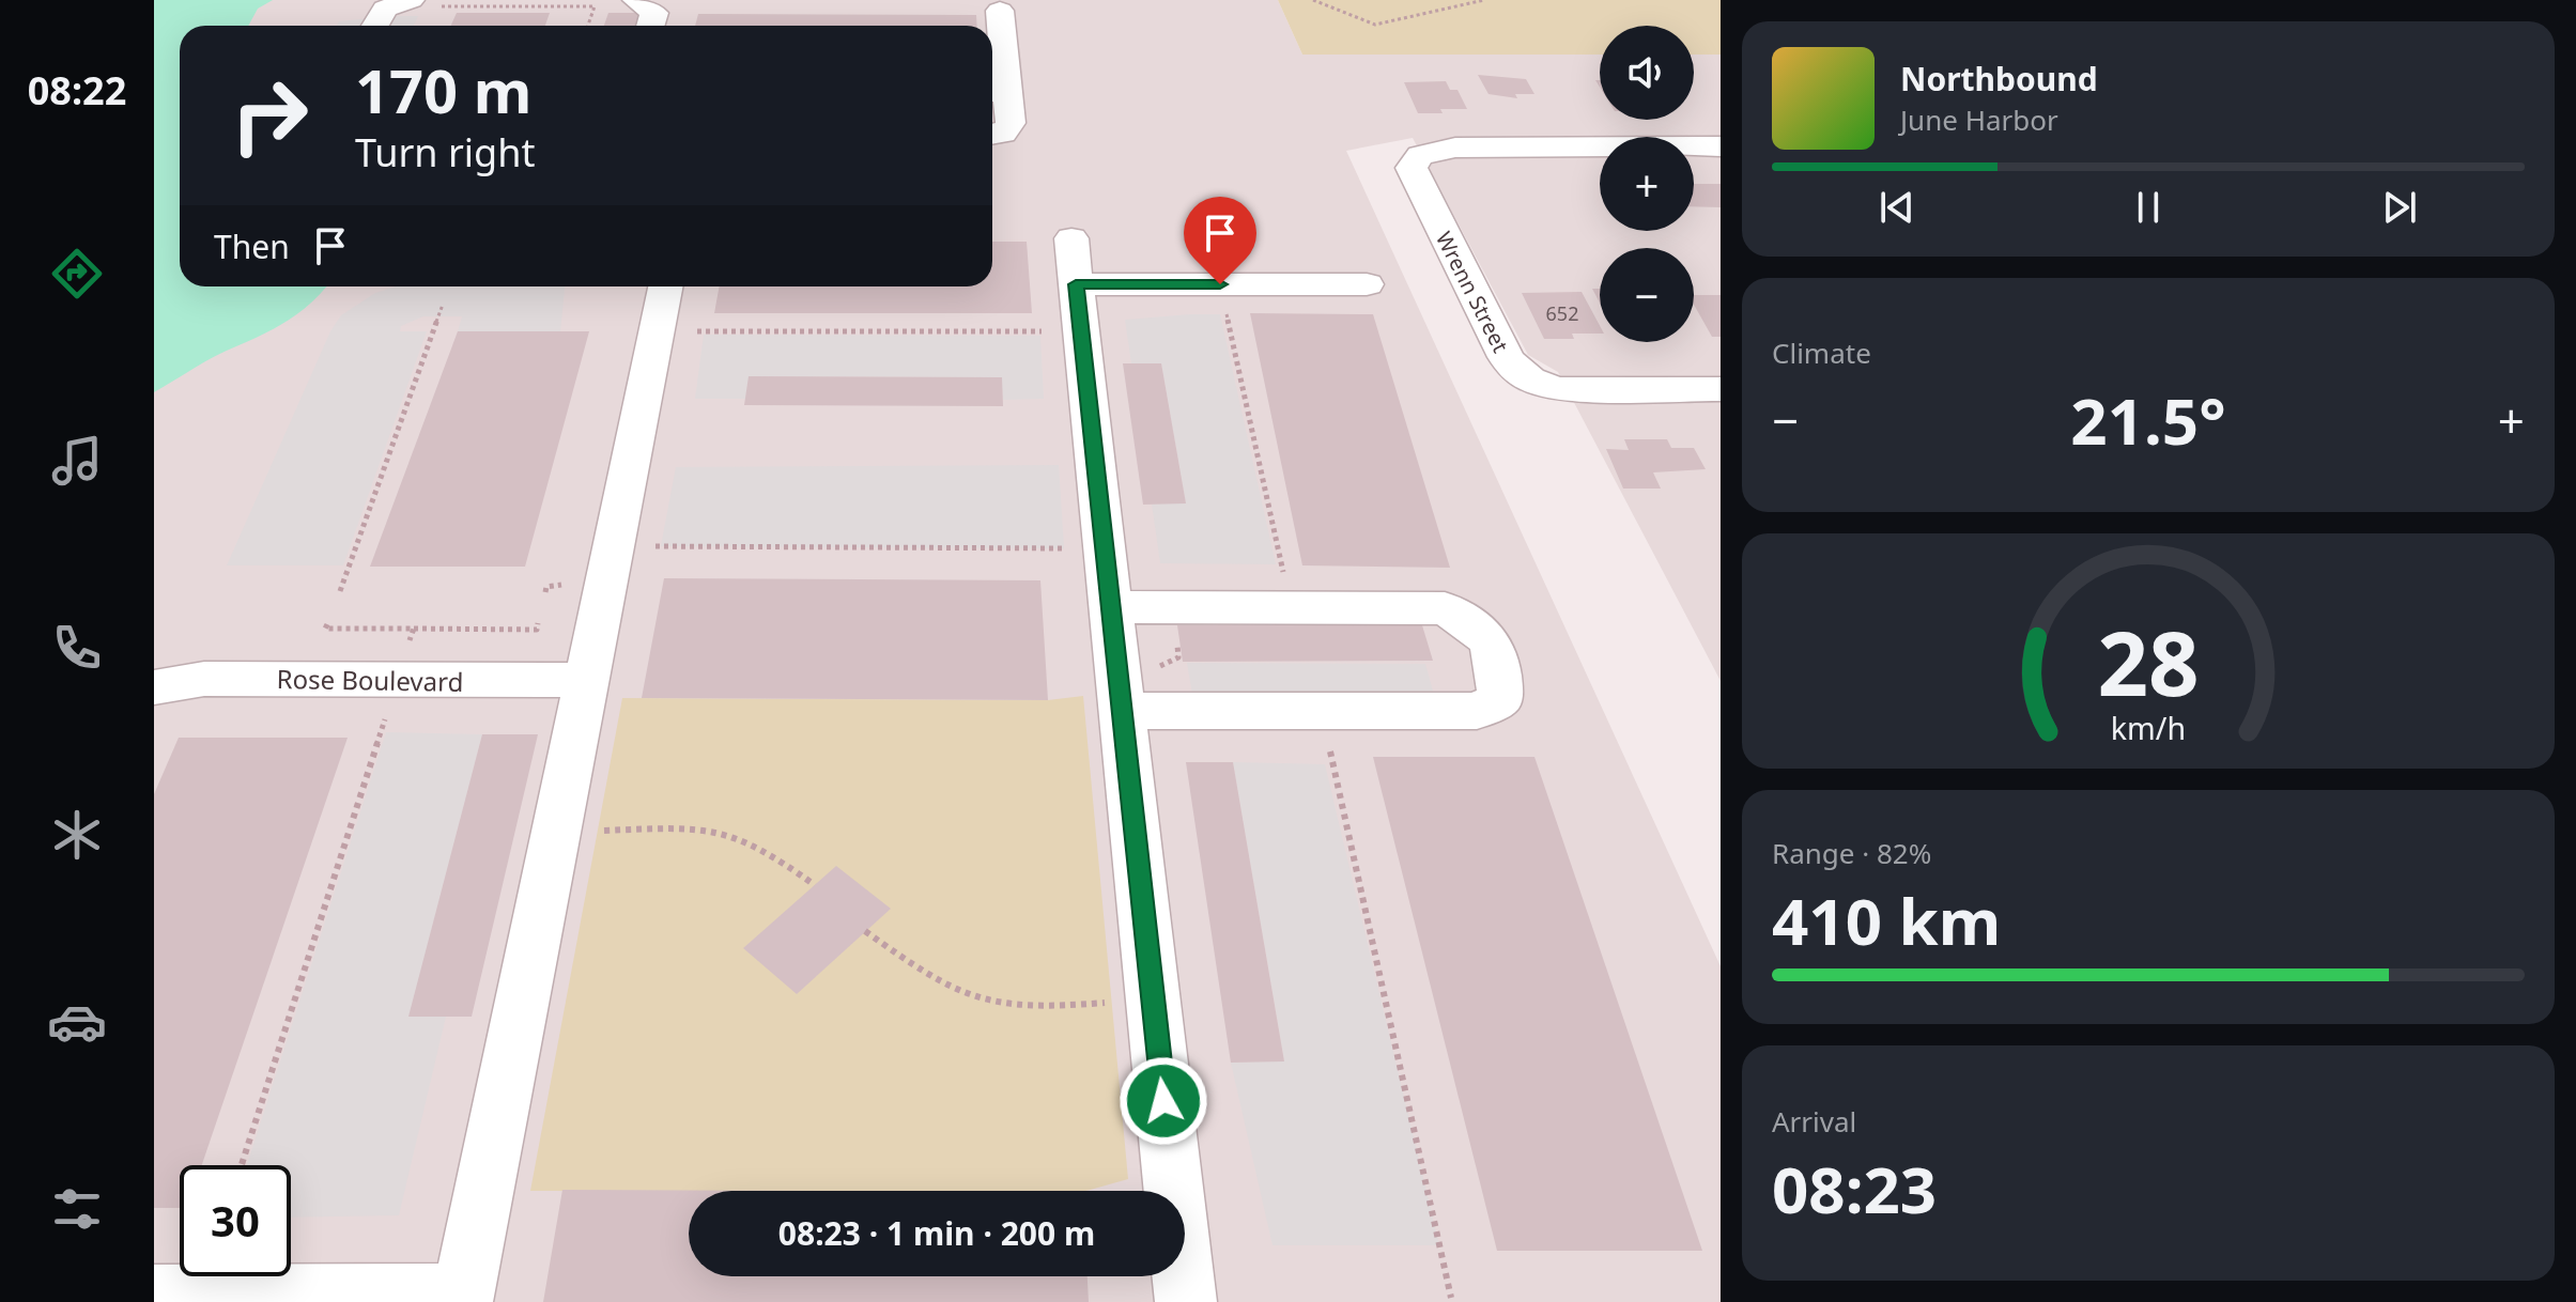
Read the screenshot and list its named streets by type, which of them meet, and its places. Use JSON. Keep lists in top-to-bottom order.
{
  "streets": {
    "street": ["Wrenn Street", "Rose Boulevard"]
  },
  "house_numbers": ["652"],
  "page": {
    "tabs": "08:22",
    "map_buttons": ["+", "−"],
    "turn": ["170 m", "Turn right"],
    "song": ["Northbound", "June Harbor"],
    "then": "Then",
    "tile": [
      "Climate",
      ["Range · 82%", "410 km"],
      ["Arrival", "08:23"]
    ],
    "heat": ["−", "21.5°", "+"],
    "limit": "30",
    "trip": "08:23 · 1 min · 200 m",
    "gauge": ["28", "km/h"]
  }
}
